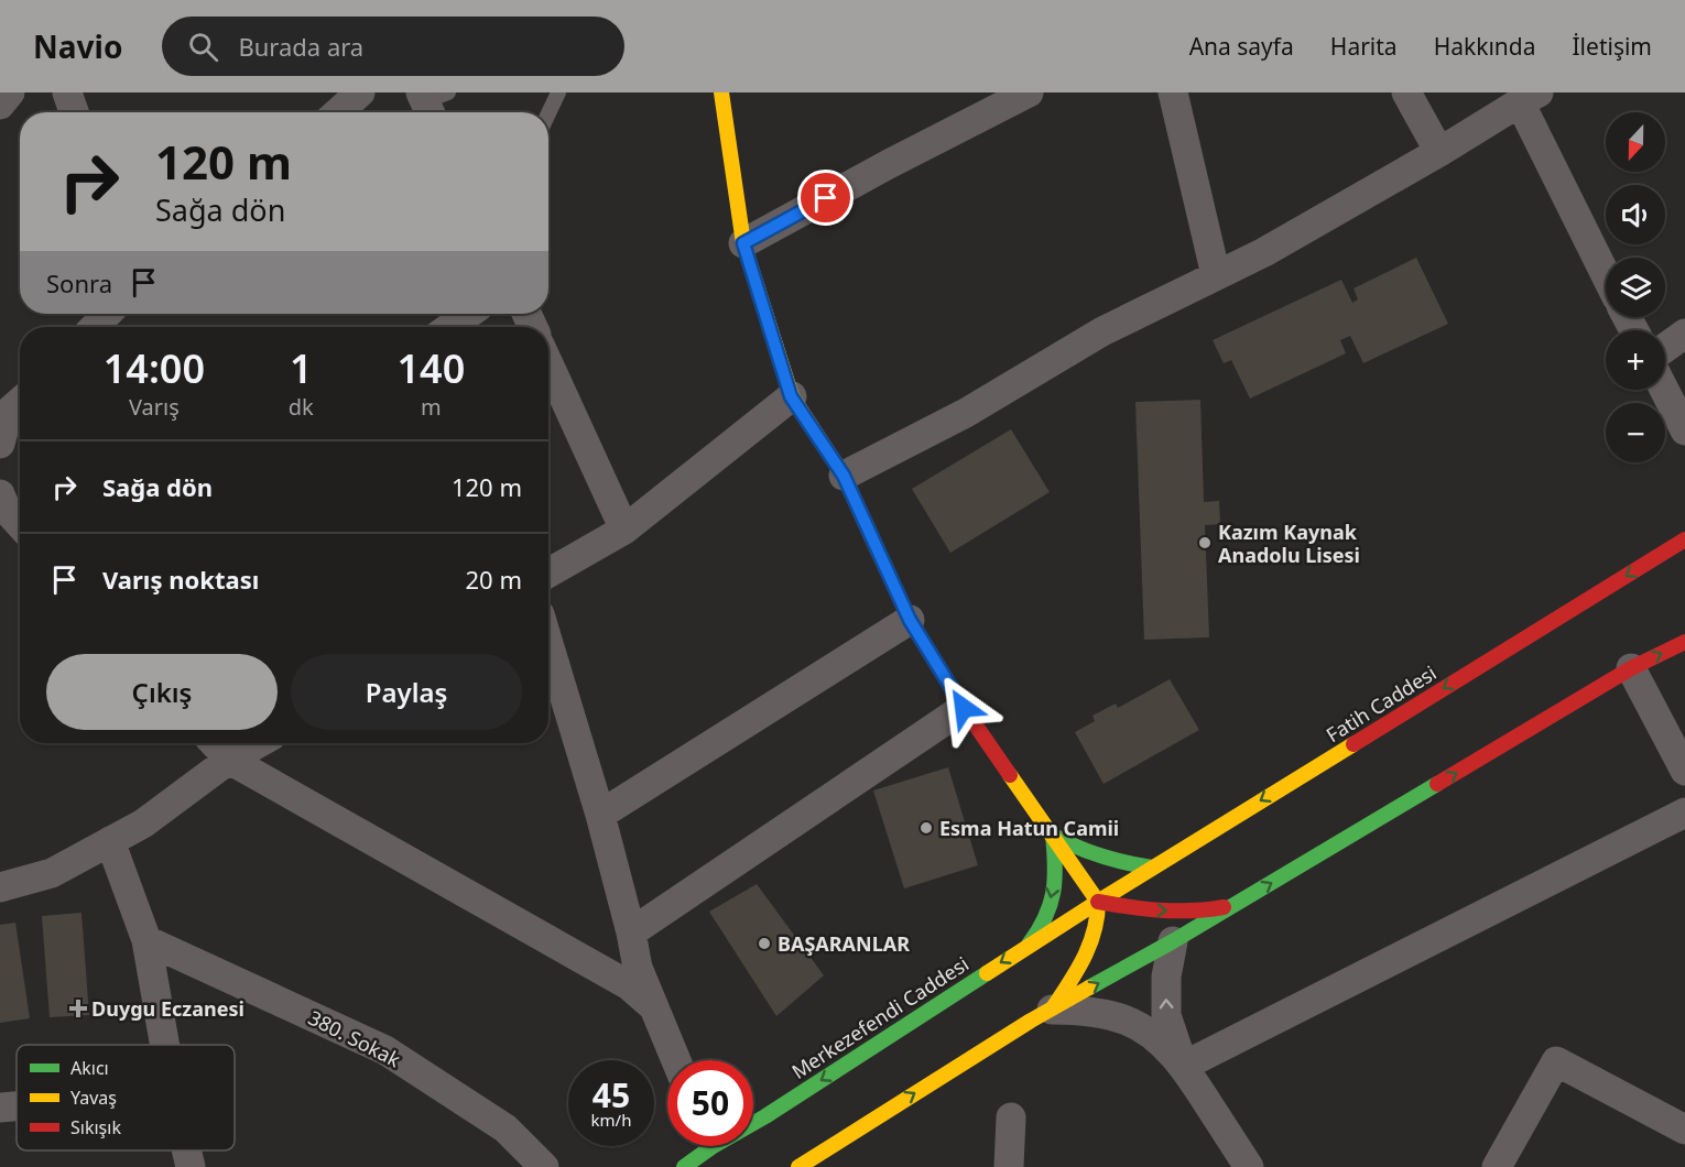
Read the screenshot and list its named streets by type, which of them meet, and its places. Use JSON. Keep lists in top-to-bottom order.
{
  "streets": {
    "main road": ["Fatih Caddesi", "Merkezefendi Caddesi"],
    "street": ["380. Sokak"]
  },
  "crossings": [
    ["Fatih Caddesi", "Merkezefendi Caddesi"]
  ],
  "places": {
    "other": ["Kazım Kaynak Anadolu Lisesi", "Esma Hatun Camii", "BAŞARANLAR"],
    "health": ["Duygu Eczanesi"]
  },
  "legend": ["Akıcı", "Yavaş", "Sıkışık"],
  "north": "bottom",
  "page": {
    "header": "Navio",
    "search": "Burada ara",
    "nav": [
      "Ana sayfa",
      "Harita",
      "Hakkında",
      "İletişim"
    ],
    "map_buttons": ["+", "−"],
    "turn": ["120 m", "Sağa dön"],
    "then": "Sonra",
    "eta": [
      "14:00",
      "Varış",
      "1",
      "dk",
      "140",
      "m"
    ],
    "list": [
      {
        "name": "Sağa dön",
        "value": "120 m"
      },
      {
        "name": "Varış noktası",
        "value": "20 m"
      }
    ],
    "buttons": ["Çıkış", "Paylaş"],
    "speed": "45 km/h",
    "limit": "50"
  }
}
